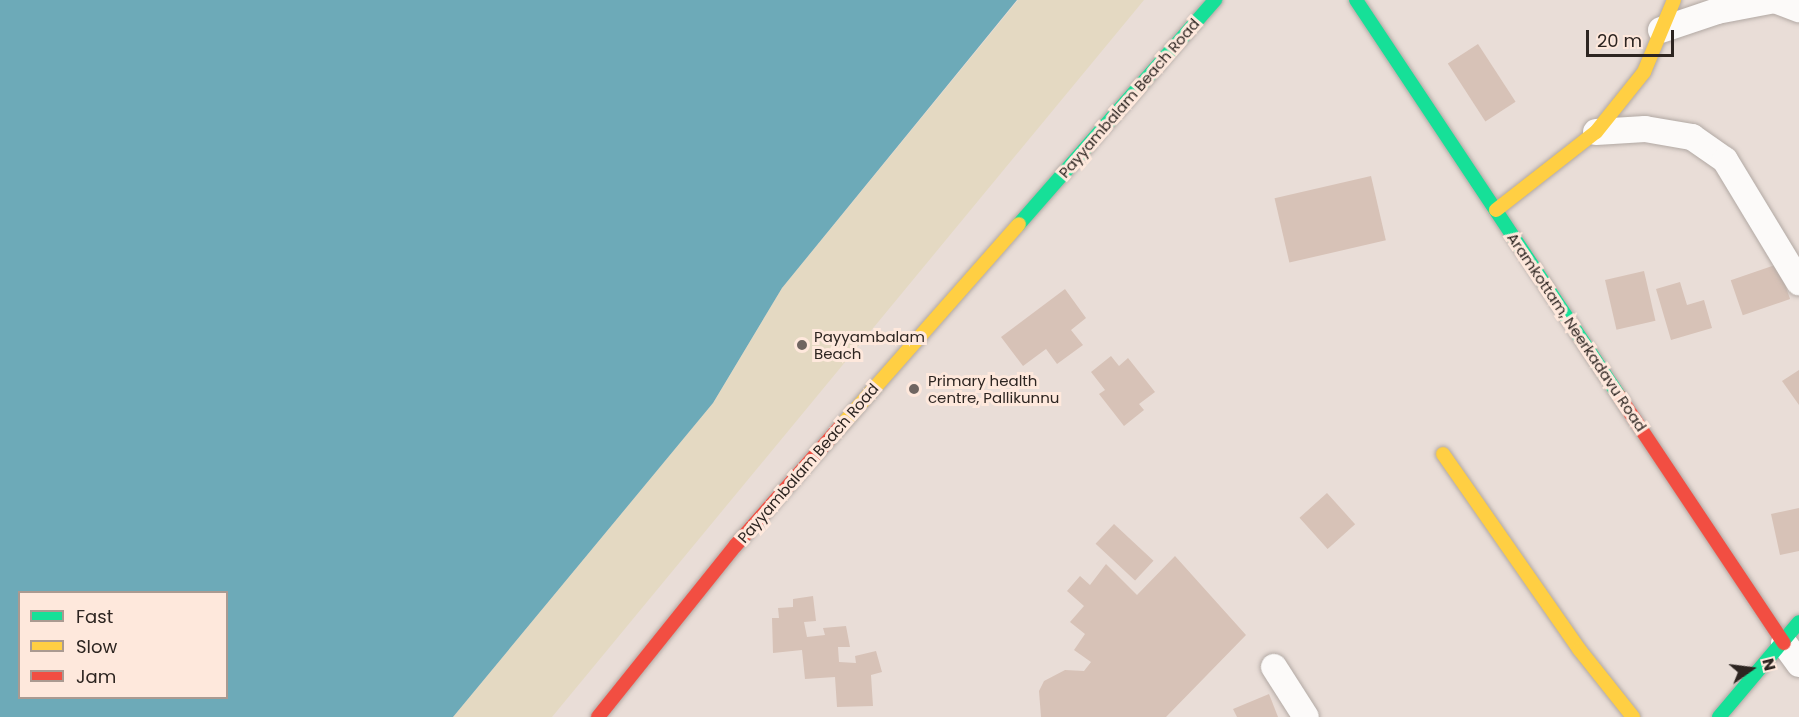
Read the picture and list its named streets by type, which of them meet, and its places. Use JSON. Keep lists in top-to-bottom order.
{
  "streets": {
    "street": ["Payyambalam Beach Road", "Aramkottam, Neerkadavu Road"]
  },
  "places": ["Payyambalam Beach", "Primary health centre, Pallikunnu"],
  "legend": ["Fast", "Slow", "Jam"],
  "scale_bar": "20 m",
  "north": "right"
}
